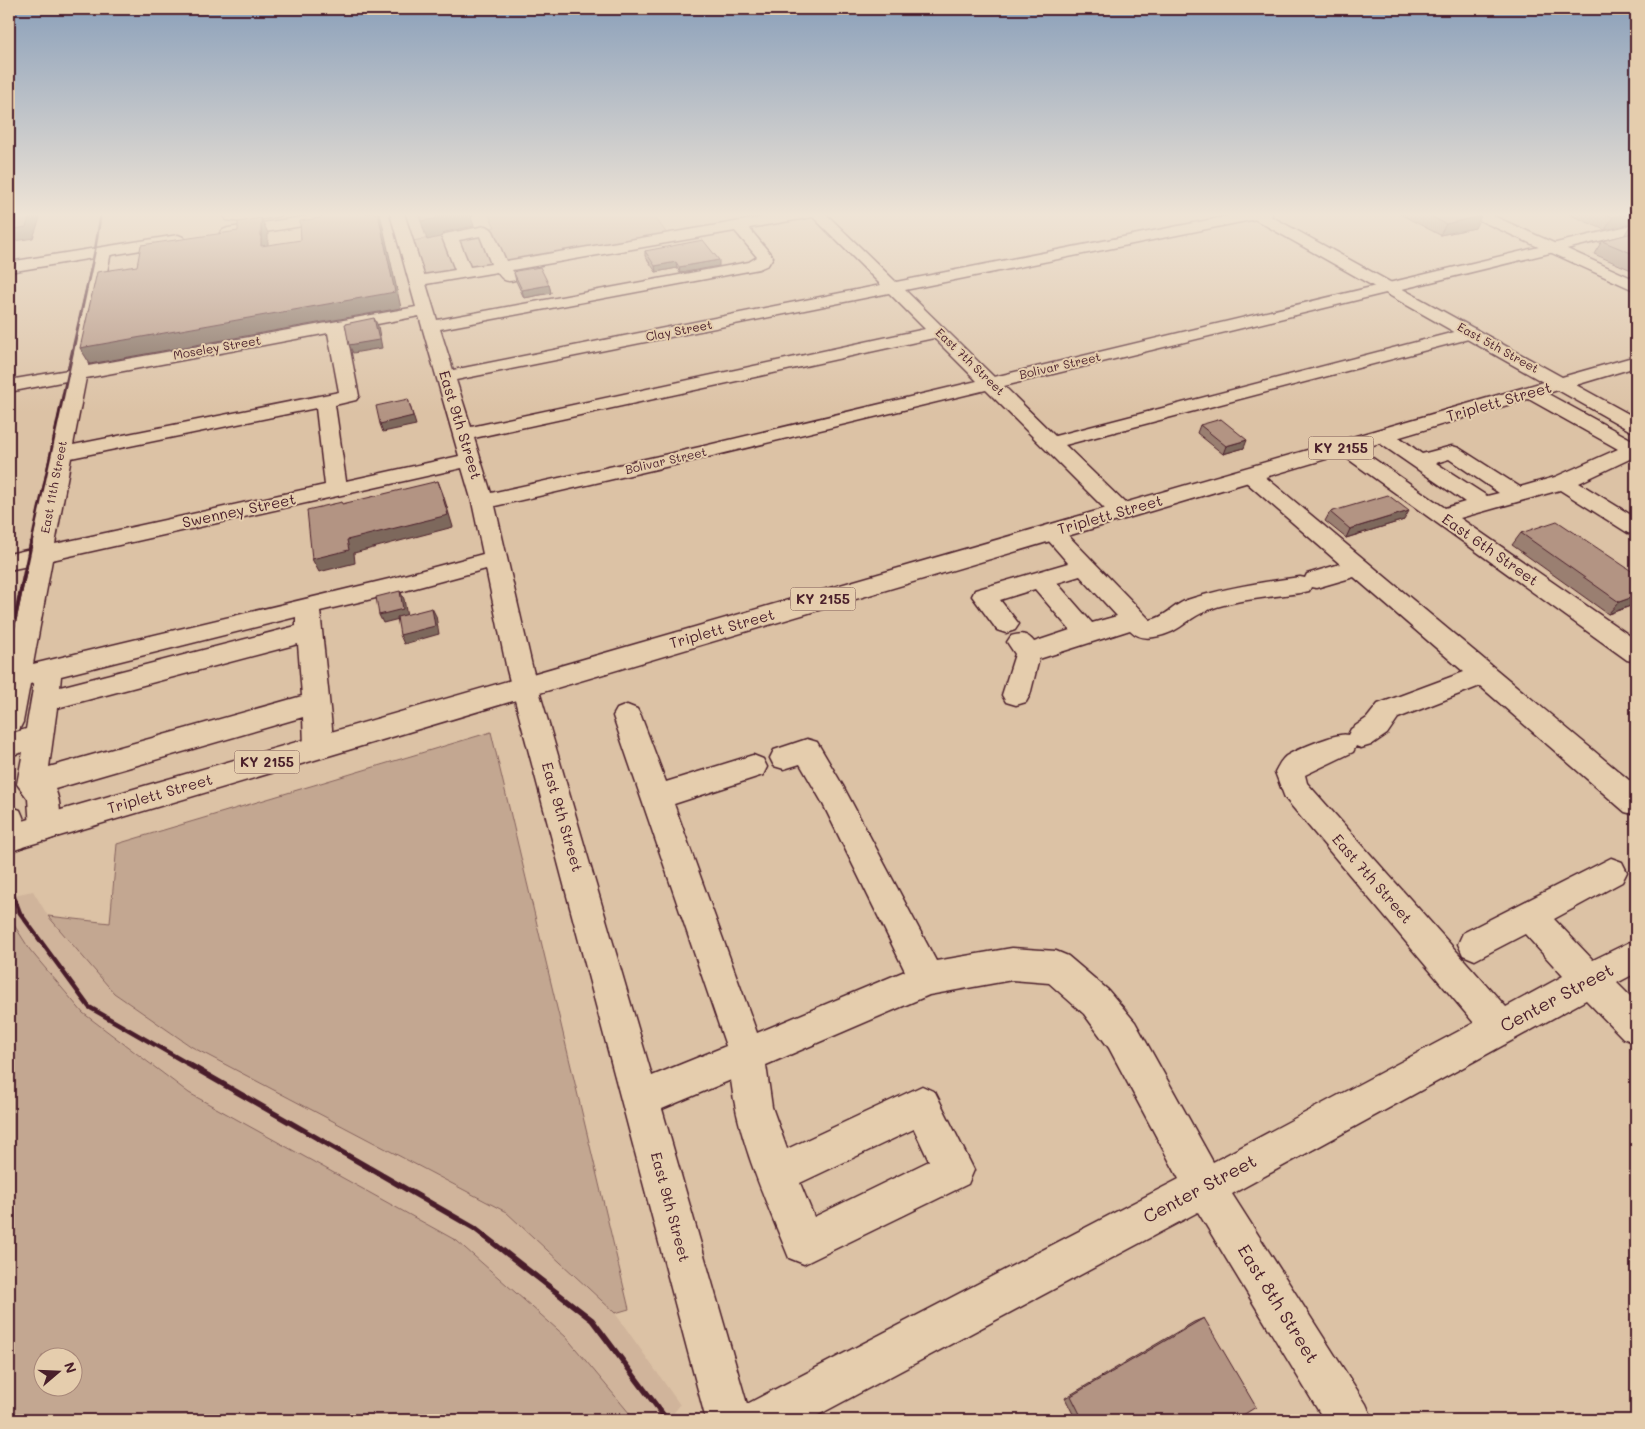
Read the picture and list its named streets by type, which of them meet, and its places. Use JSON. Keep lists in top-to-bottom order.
{
  "streets": {
    "street": [
      "Clay Street",
      "Moseley Street",
      "East 5th Street",
      "East 7th Street",
      "Bolivar Street",
      "Triplett Street",
      "East 9th Street",
      "KY 2155",
      "East 11th Street",
      "Swenney Street",
      "East 6th Street",
      "Center Street",
      "East 8th Street"
    ]
  },
  "crossings": [
    ["Clay Street", "East 7th Street"],
    ["Clay Street", "East 9th Street"],
    ["Moseley Street", "East 9th Street"],
    ["Moseley Street", "East 11th Street"],
    ["East 5th Street", "Bolivar Street"],
    ["East 5th Street", "Triplett Street"],
    ["East 7th Street", "Bolivar Street"],
    ["East 7th Street", "Triplett Street"],
    ["East 7th Street", "Center Street"],
    ["Bolivar Street", "East 9th Street"],
    ["Triplett Street", "East 9th Street"],
    ["Triplett Street", "East 6th Street"],
    ["East 9th Street", "Swenney Street"],
    ["East 9th Street", "East 8th Street"],
    ["East 11th Street", "Swenney Street"],
    ["Center Street", "East 8th Street"]
  ],
  "north": "right"
}
